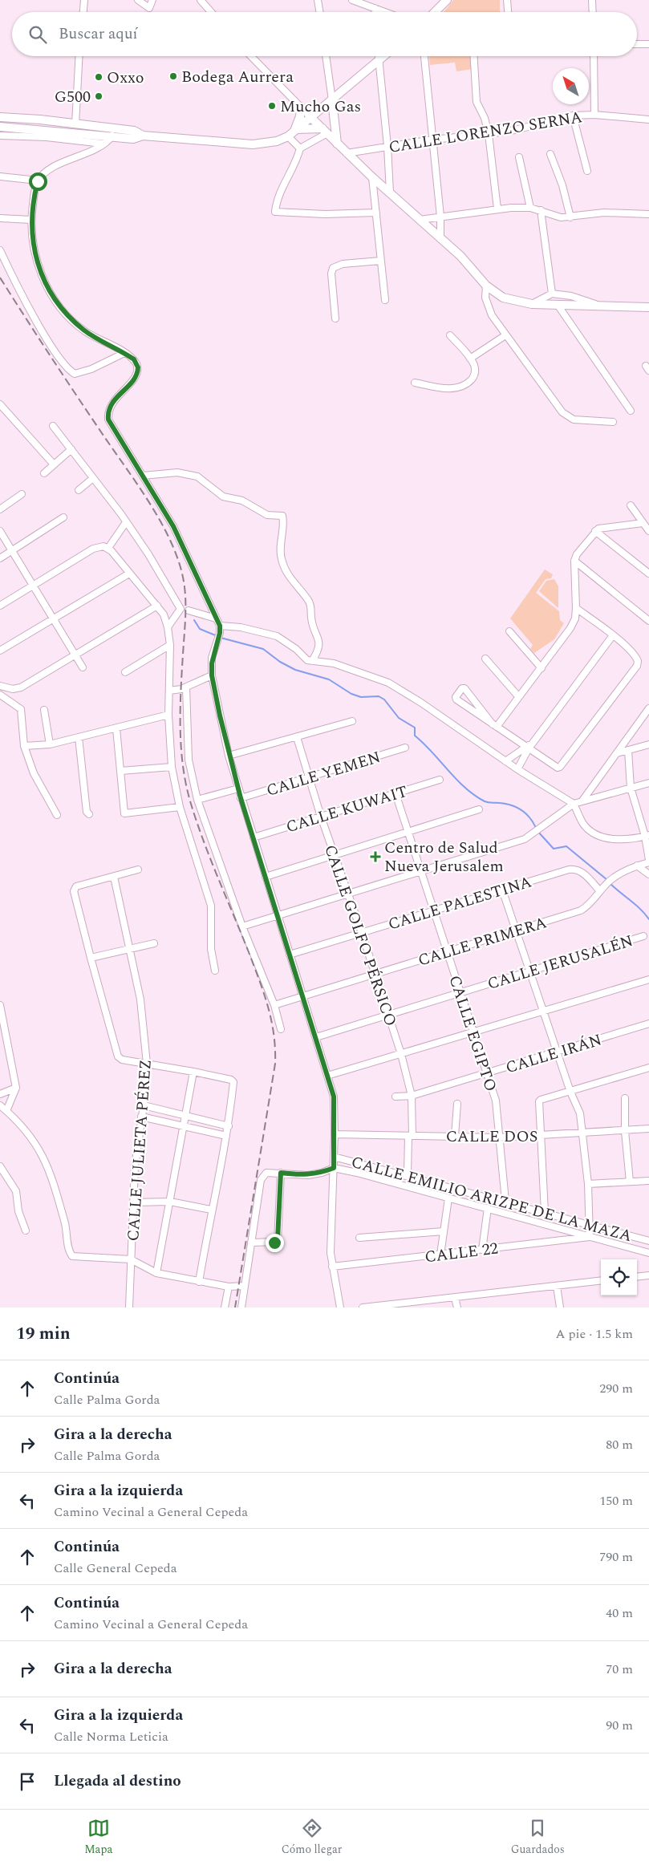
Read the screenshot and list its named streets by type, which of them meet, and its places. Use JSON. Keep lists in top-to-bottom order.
{
  "streets": {
    "street": [
      "CALLE LORENZO SERNA",
      "CALLE YEMEN",
      "CALLE KUWAIT",
      "CALLE PALESTINA",
      "CALLE GOLFO PÉRSICO",
      "CALLE PRIMERA",
      "CALLE JERUSALÉN",
      "CALLE EGIPTO",
      "CALLE IRÁN",
      "CALLE DOS",
      "CALLE JULIETA PÉREZ",
      "CALLE EMILIO ARIZPE DE LA MAZA",
      "CALLE 22"
    ]
  },
  "crossings": [
    ["CALLE YEMEN", "CALLE GOLFO PÉRSICO"],
    ["CALLE KUWAIT", "CALLE GOLFO PÉRSICO"],
    ["CALLE KUWAIT", "CALLE EGIPTO"],
    ["CALLE PALESTINA", "CALLE GOLFO PÉRSICO"],
    ["CALLE PALESTINA", "CALLE PRIMERA"],
    ["CALLE PALESTINA", "CALLE EGIPTO"],
    ["CALLE GOLFO PÉRSICO", "CALLE PRIMERA"],
    ["CALLE GOLFO PÉRSICO", "CALLE JERUSALÉN"],
    ["CALLE GOLFO PÉRSICO", "CALLE IRÁN"],
    ["CALLE GOLFO PÉRSICO", "CALLE DOS"],
    ["CALLE GOLFO PÉRSICO", "CALLE EMILIO ARIZPE DE LA MAZA"],
    ["CALLE PRIMERA", "CALLE EGIPTO"],
    ["CALLE JERUSALÉN", "CALLE EGIPTO"],
    ["CALLE EGIPTO", "CALLE IRÁN"],
    ["CALLE EGIPTO", "CALLE DOS"],
    ["CALLE EGIPTO", "CALLE EMILIO ARIZPE DE LA MAZA"],
    ["CALLE EMILIO ARIZPE DE LA MAZA", "CALLE 22"]
  ],
  "places": {
    "other": [
      "Bodega Aurrera",
      "Oxxo",
      "G500",
      "Mucho Gas"
    ],
    "health": ["Centro de Salud Nueva Jerusalem"]
  },
  "north": "top left",
  "page": {
    "search": "Buscar aquí",
    "heading": ["19 min", "A pie · 1.5 km"],
    "list": [
      ["Continúa", "Calle Palma Gorda", "290 m"],
      ["Gira a la derecha", "Calle Palma Gorda", "80 m"],
      ["Gira a la izquierda", "Camino Vecinal a General Cepeda", "150 m"],
      ["Continúa", "Calle General Cepeda", "790 m"],
      ["Continúa", "Camino Vecinal a General Cepeda", "40 m"],
      ["Gira a la derecha", "70 m"],
      ["Gira a la izquierda", "Calle Norma Leticia", "90 m"],
      "Llegada al destino"
    ],
    "nav": ["Mapa", "Cómo llegar", "Guardados"]
  }
}
